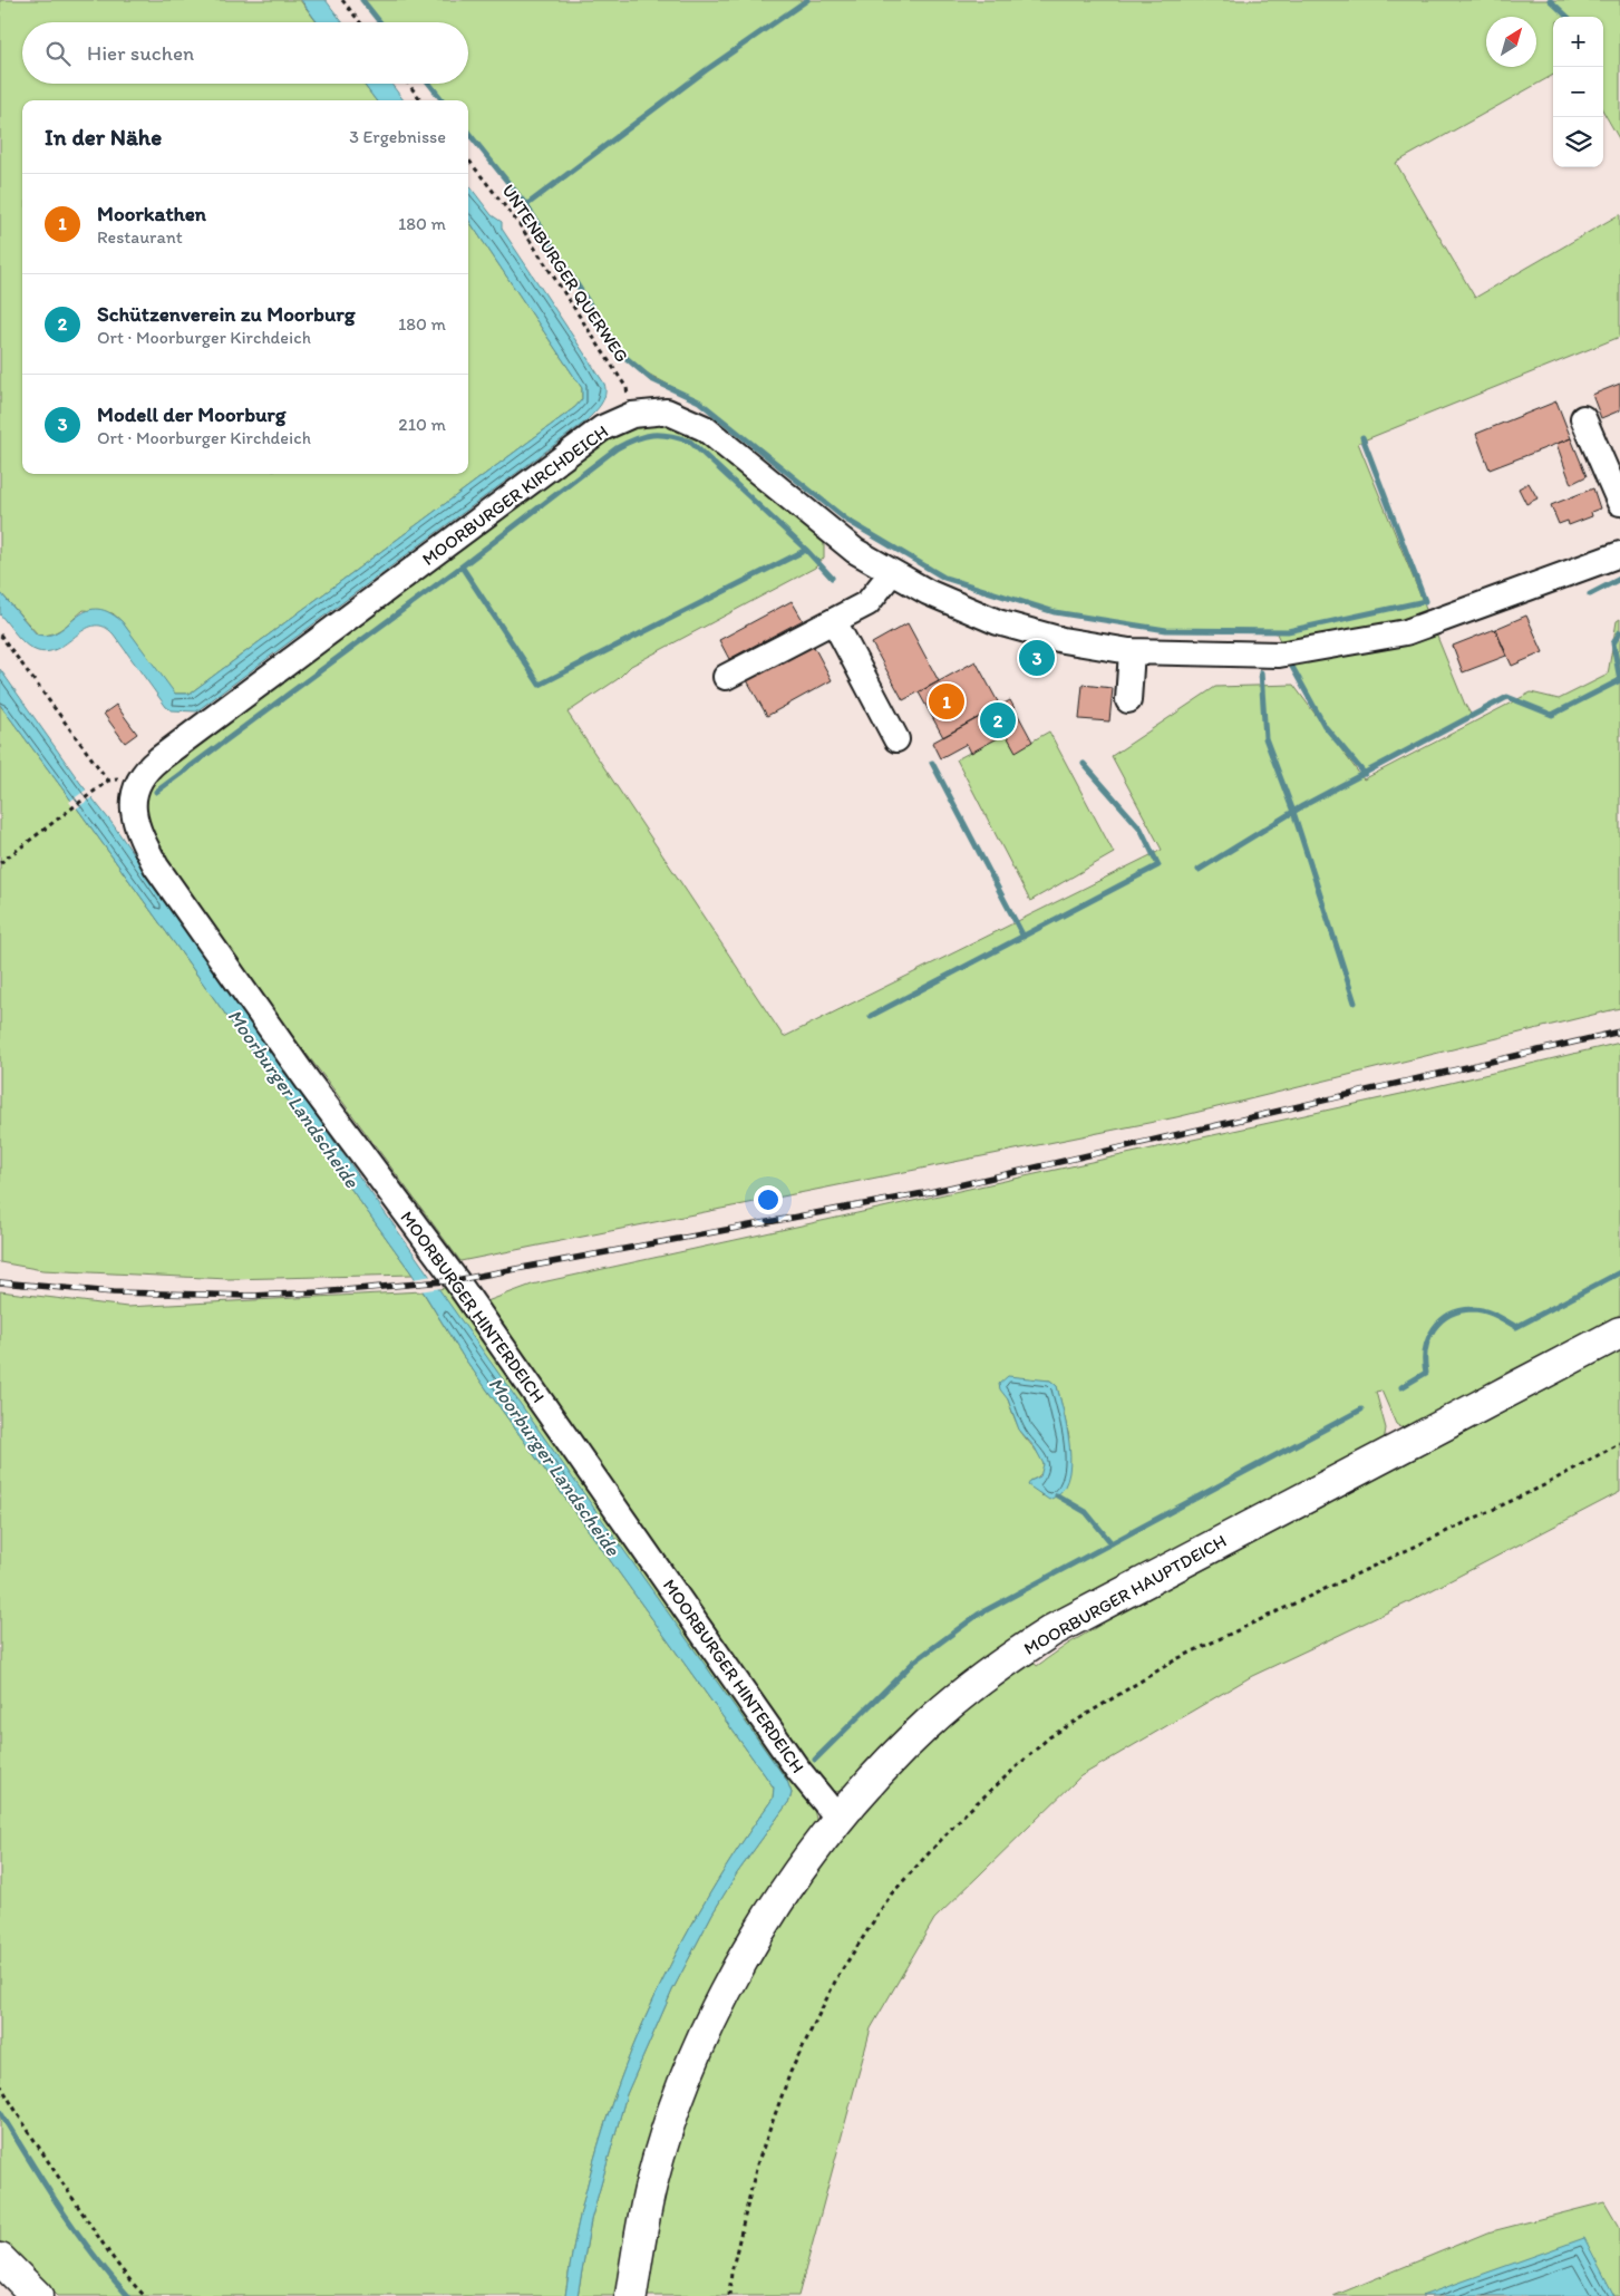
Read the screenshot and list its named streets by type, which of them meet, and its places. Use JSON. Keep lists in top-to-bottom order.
{
  "streets": {
    "main road": ["MOORBURGER HAUPTDEICH"],
    "street": ["MOORBURGER KIRCHDEICH", "MOORBURGER HINTERDEICH"],
    "path": ["UNTENBURGER QUERWEG"]
  },
  "crossings": [
    ["UNTENBURGER QUERWEG", "MOORBURGER KIRCHDEICH"],
    ["MOORBURGER KIRCHDEICH", "MOORBURGER HINTERDEICH"],
    ["MOORBURGER HINTERDEICH", "MOORBURGER HAUPTDEICH"]
  ],
  "water": ["Moorburger Landscheide"],
  "north": "top right",
  "page": {
    "map_buttons": ["+", "−"],
    "search": "Hier suchen",
    "heading": ["In der Nähe", "3 Ergebnisse"],
    "list": [
      {
        "mark": "1",
        "name": "Moorkathen",
        "note": "Restaurant",
        "value": "180 m"
      },
      {
        "mark": "2",
        "name": "Schützenverein zu Moorburg",
        "note": "Ort · Moorburger Kirchdeich",
        "value": "180 m"
      },
      {
        "mark": "3",
        "name": "Modell der Moorburg",
        "note": "Ort · Moorburger Kirchdeich",
        "value": "210 m"
      }
    ],
    "pins": ["3", "1", "2"]
  }
}
